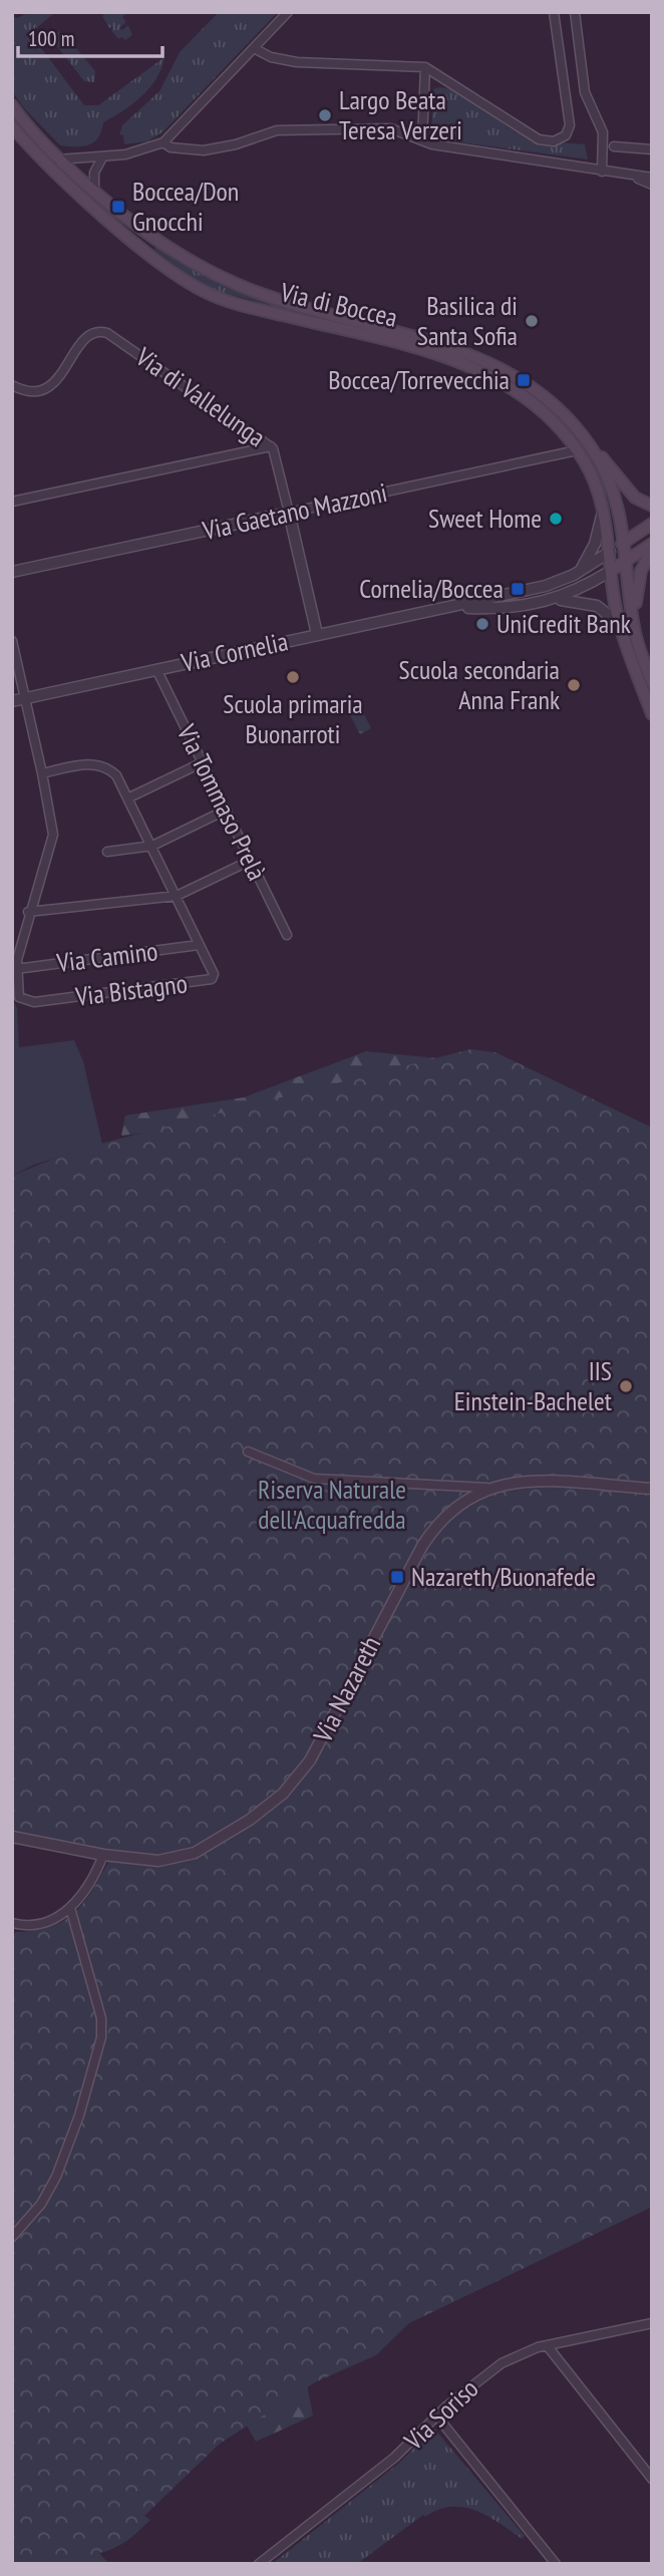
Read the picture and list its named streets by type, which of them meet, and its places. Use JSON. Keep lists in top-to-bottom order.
{
  "streets": {
    "main road": ["Via di Boccea"],
    "street": [
      "Via di Vallelunga",
      "Via Gaetano Mazzoni",
      "Via Cornelia",
      "Via Tommaso Prelà",
      "Via Camino",
      "Via Bistagno",
      "Via Nazareth",
      "Via Soriso"
    ]
  },
  "crossings": [
    ["Via di Boccea", "Via Gaetano Mazzoni"],
    ["Via di Boccea", "Via Cornelia"],
    ["Via di Vallelunga", "Via Gaetano Mazzoni"],
    ["Via di Vallelunga", "Via Cornelia"],
    ["Via Cornelia", "Via Tommaso Prelà"],
    ["Via Cornelia", "Via Bistagno"],
    ["Via Camino", "Via Bistagno"]
  ],
  "parks": ["Riserva Naturale dell'Acquafredda"],
  "places": {
    "other": [
      "Largo Beata Teresa Verzeri",
      "Basilica di Santa Sofia",
      "Sweet Home",
      "UniCredit Bank",
      "Scuola primaria Buonarroti",
      "Scuola secondaria Anna Frank",
      "IIS Einstein-Bachelet"
    ],
    "transit": [
      "Boccea/Don Gnocchi",
      "Boccea/Torrevecchia",
      "Cornelia/Boccea",
      "Nazareth/Buonafede"
    ]
  },
  "scale_bar": "100 m"
}
